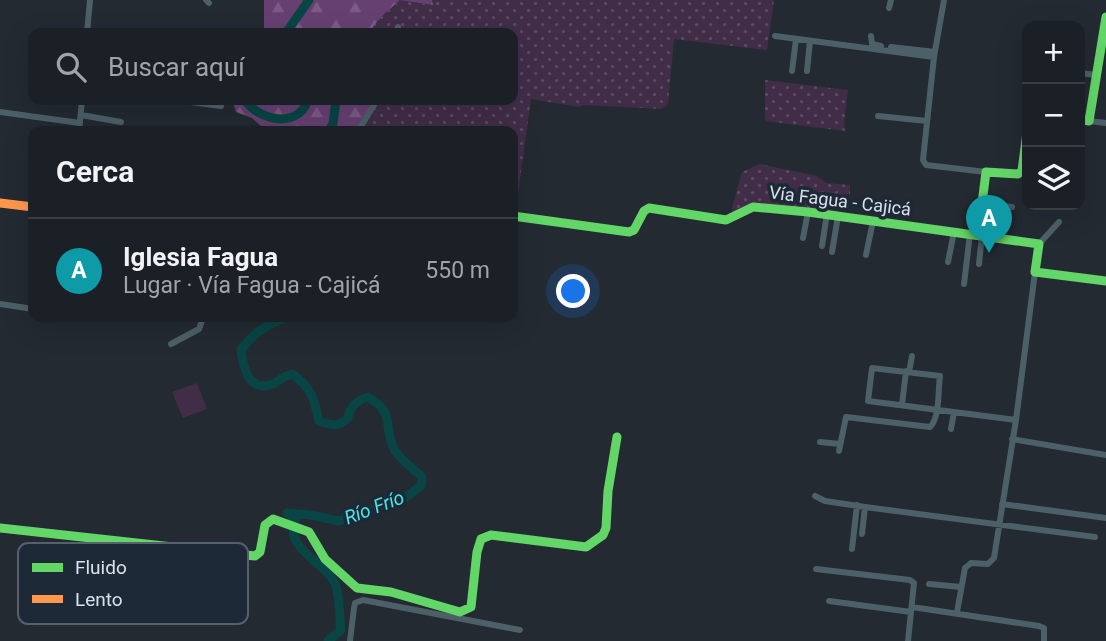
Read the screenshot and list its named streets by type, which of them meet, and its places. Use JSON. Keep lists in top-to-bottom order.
{
  "streets": {
    "street": ["Vía Fagua - Cajicá"]
  },
  "water": ["Río Frío"],
  "legend": ["Fluido", "Lento"],
  "page": {
    "map_buttons": ["+", "−"],
    "search": "Buscar aquí",
    "heading": "Cerca",
    "pins": "A",
    "list": [
      {
        "mark": "A",
        "name": "Iglesia Fagua",
        "note": "Lugar · Vía Fagua - Cajicá",
        "value": "550 m"
      }
    ]
  }
}
